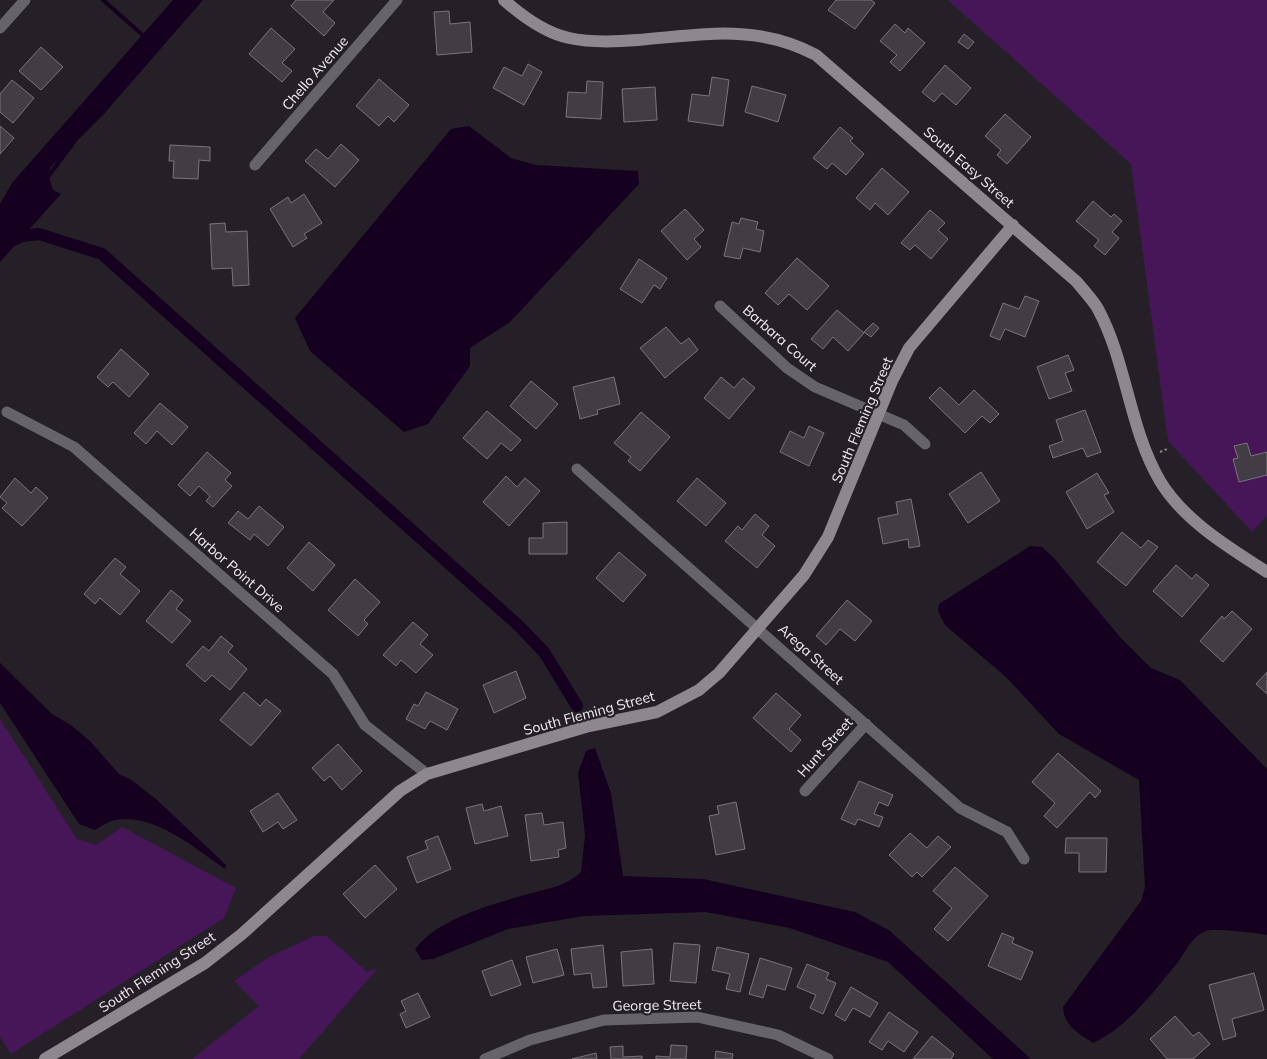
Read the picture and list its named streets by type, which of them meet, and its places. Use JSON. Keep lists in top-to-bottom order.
{
  "streets": {
    "street": [
      "Chello Avenue",
      "South Easy Street",
      "Barbara Court",
      "South Fleming Street",
      "Harbor Point Drive",
      "Arega Street",
      "Hunt Street",
      "George Street"
    ]
  },
  "crossings": [
    ["South Easy Street", "South Fleming Street"],
    ["Barbara Court", "South Fleming Street"],
    ["South Fleming Street", "Harbor Point Drive"],
    ["South Fleming Street", "Arega Street"],
    ["Arega Street", "Hunt Street"]
  ]
}
